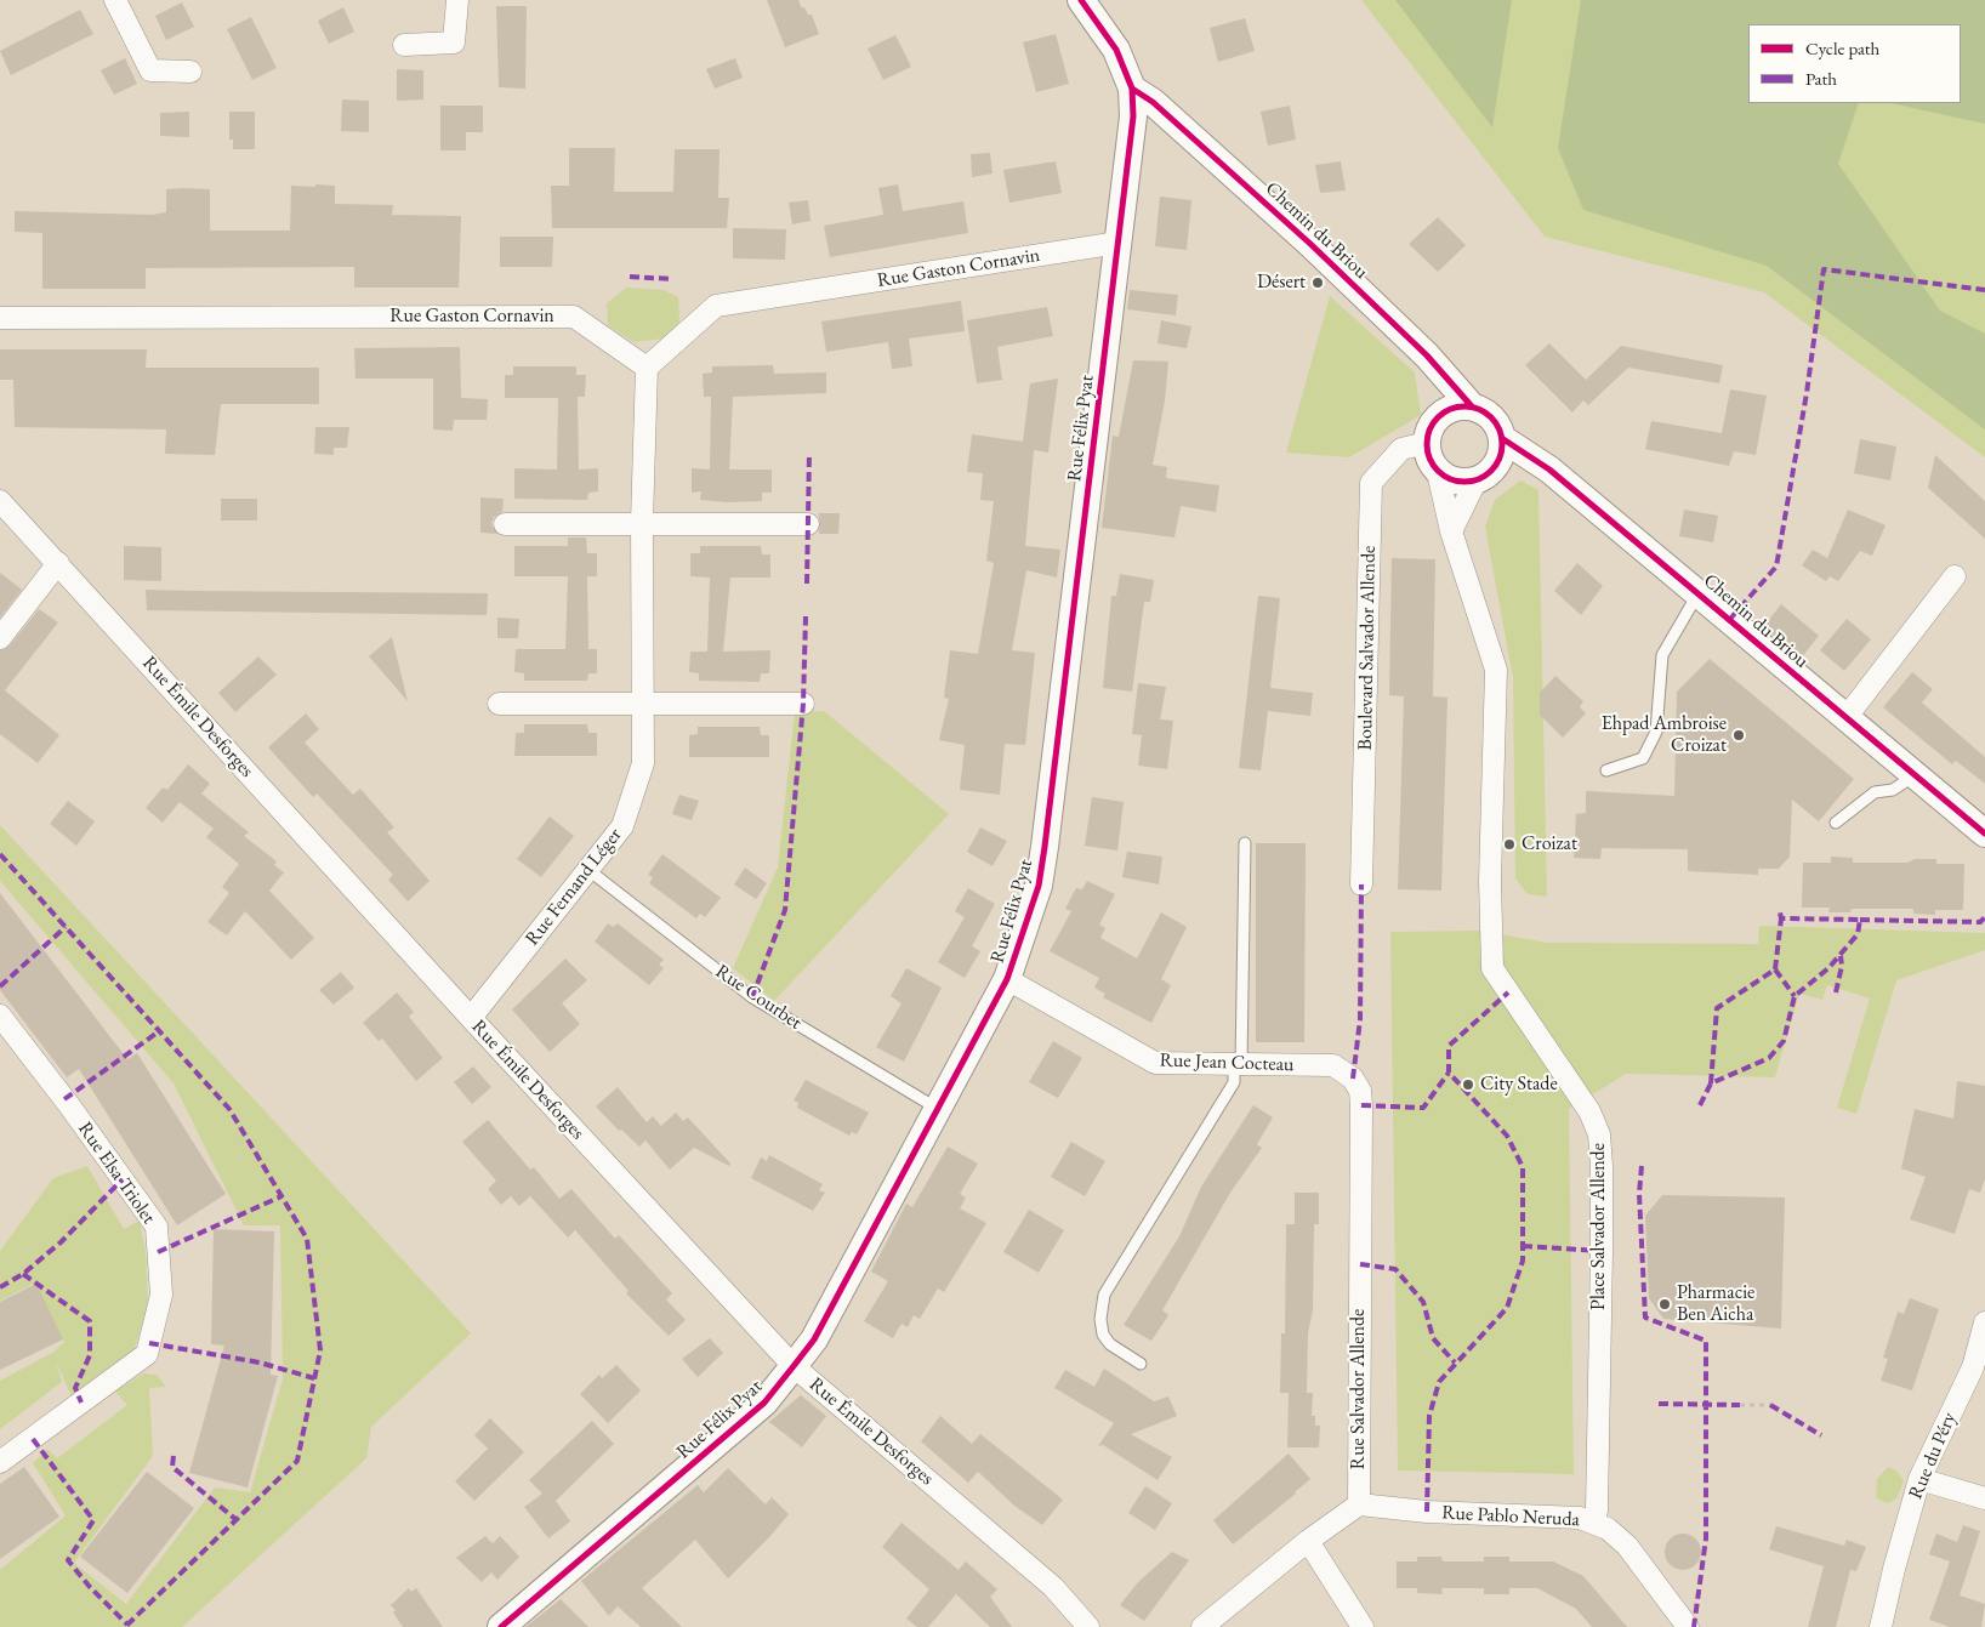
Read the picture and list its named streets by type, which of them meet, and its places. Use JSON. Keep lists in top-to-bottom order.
{
  "streets": {
    "street": [
      "Chemin du Briou",
      "Rue Gaston Cornavin",
      "Rue Félix Pyat",
      "Boulevard Salvador Allende",
      "Rue Émile Desforges",
      "Rue Fernand Léger",
      "Rue Jean Cocteau",
      "Rue Elsa Triolet",
      "Place Salvador Allende",
      "Rue Salvador Allende",
      "Rue du Péry",
      "Rue Pablo Neruda"
    ],
    "lane": ["Rue Courbet"]
  },
  "crossings": [
    ["Chemin du Briou", "Rue Félix Pyat"],
    ["Chemin du Briou", "Boulevard Salvador Allende"],
    ["Rue Gaston Cornavin", "Rue Félix Pyat"],
    ["Rue Gaston Cornavin", "Rue Fernand Léger"],
    ["Rue Félix Pyat", "Rue Émile Desforges"],
    ["Rue Félix Pyat", "Rue Courbet"],
    ["Rue Félix Pyat", "Rue Jean Cocteau"],
    ["Rue Émile Desforges", "Rue Fernand Léger"],
    ["Rue Fernand Léger", "Rue Courbet"],
    ["Rue Jean Cocteau", "Rue Salvador Allende"],
    ["Place Salvador Allende", "Rue Pablo Neruda"],
    ["Rue Salvador Allende", "Rue Pablo Neruda"]
  ],
  "places": [
    "Désert",
    "Ehpad Ambroise Croizat",
    "Croizat",
    "City Stade",
    "Pharmacie Ben Aicha"
  ],
  "legend": ["Cycle path", "Path"]
}
